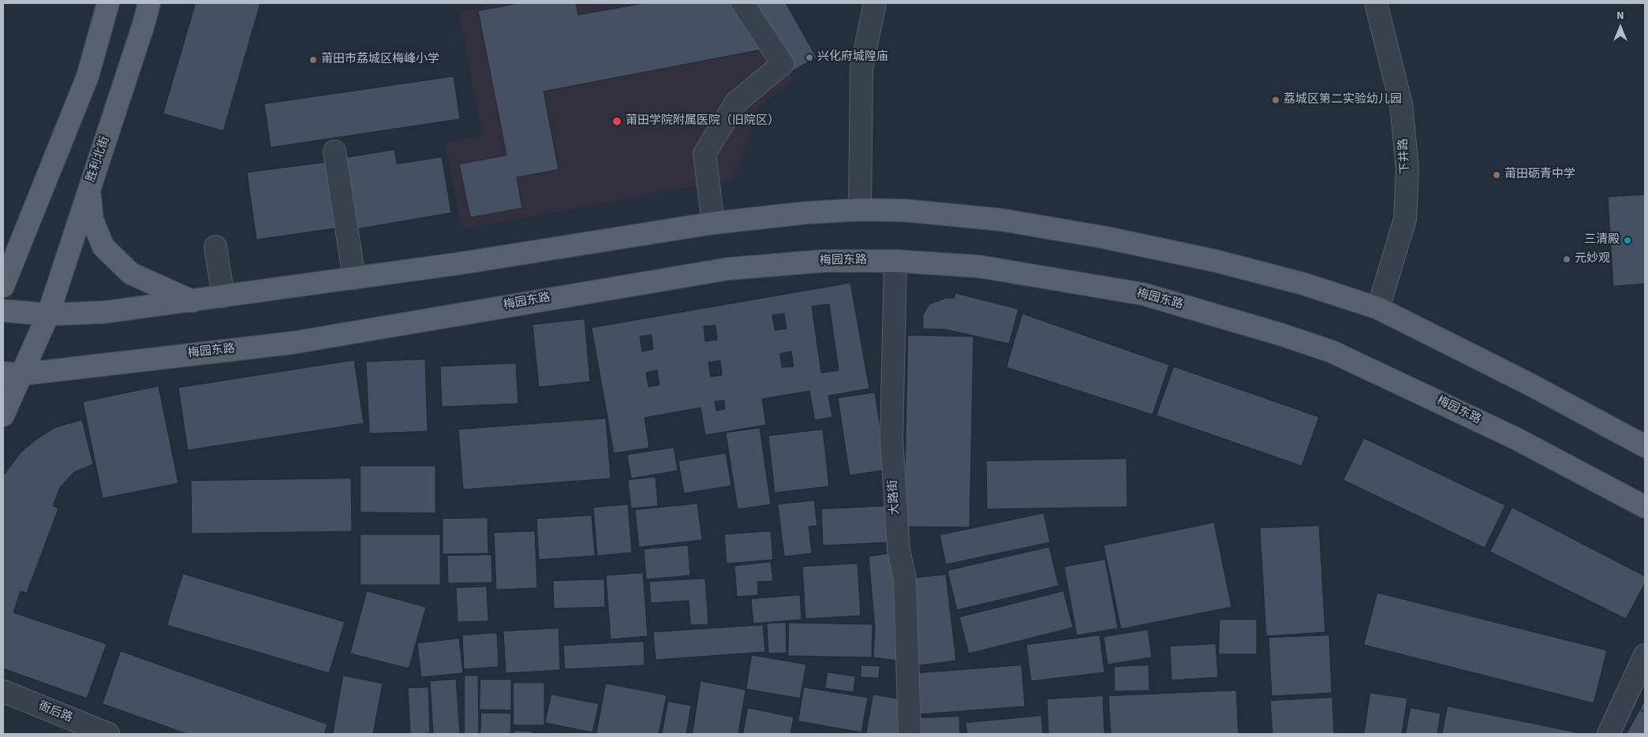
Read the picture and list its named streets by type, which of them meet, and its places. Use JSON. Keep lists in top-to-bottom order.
{
  "streets": {
    "main road": ["胜利北街", "梅园东路"],
    "street": ["下井路", "大路街", "衙后路"]
  },
  "crossings": [
    ["胜利北街", "梅园东路"],
    ["梅园东路", "大路街"]
  ],
  "places": [
    "兴化府城隍庙",
    "莆田市荔城区梅峰小学",
    "荔城区第二实验幼儿园",
    "莆田学院附属医院（旧院区）",
    "莆田砺青中学",
    "三清殿",
    "元妙观"
  ],
  "north": "top"
}
